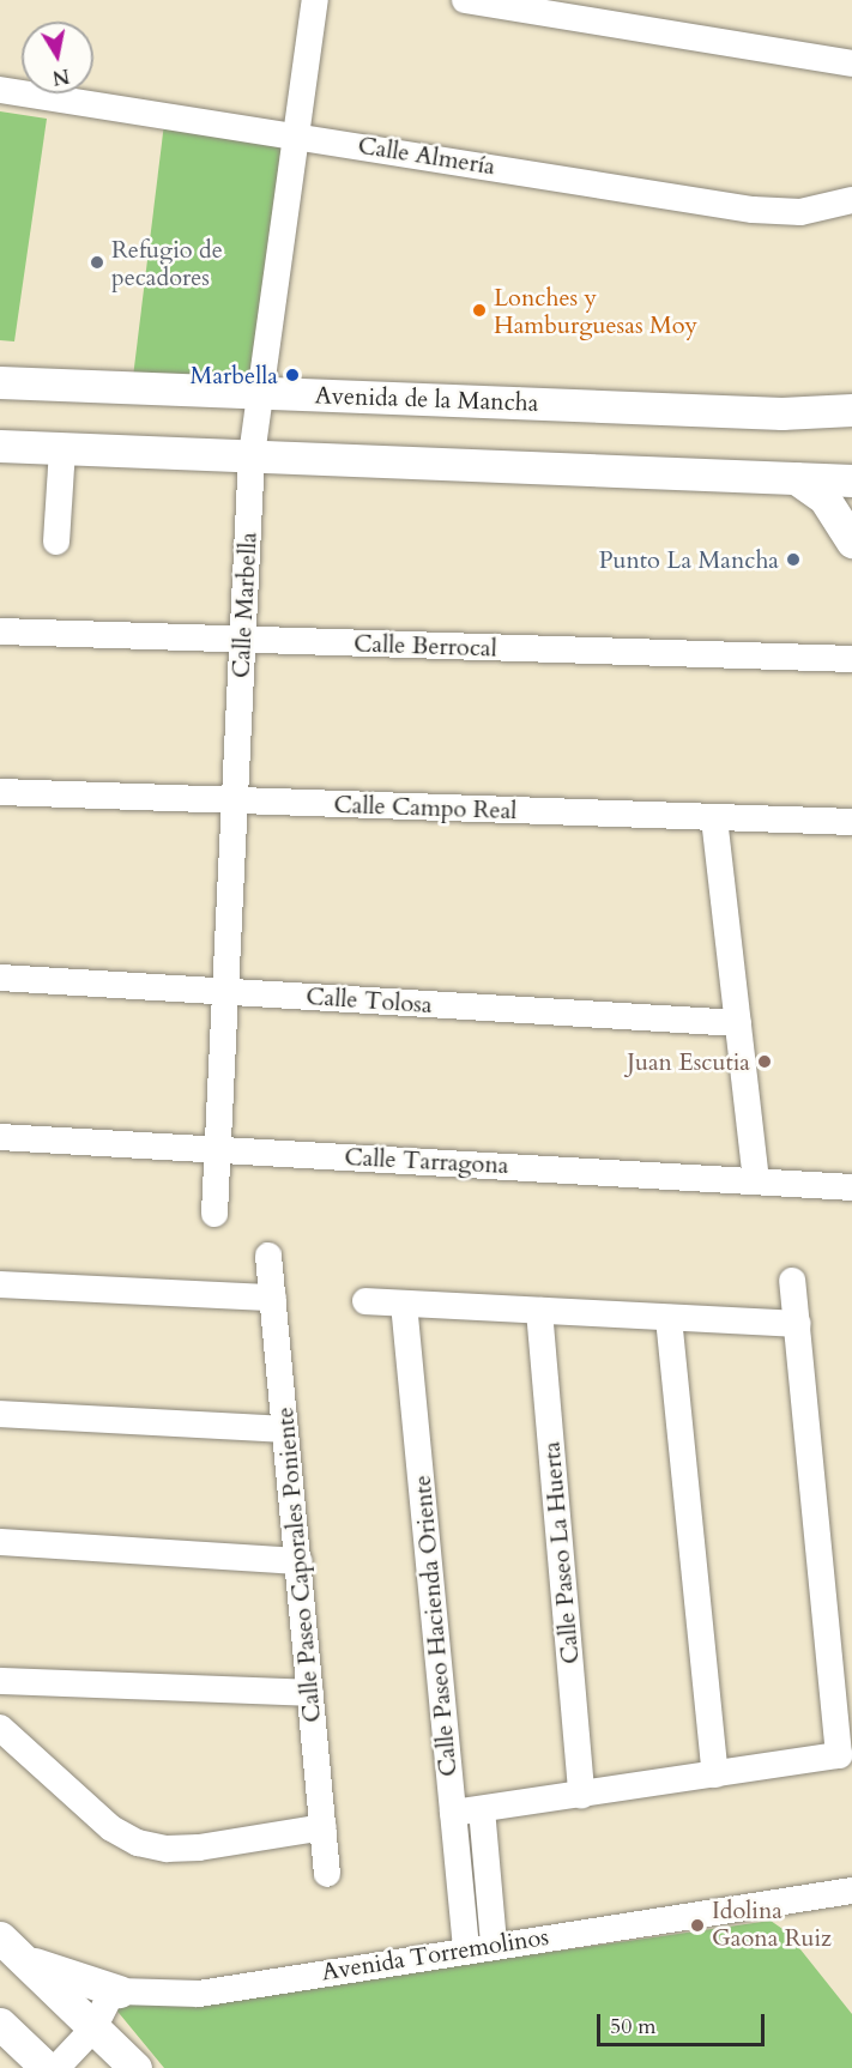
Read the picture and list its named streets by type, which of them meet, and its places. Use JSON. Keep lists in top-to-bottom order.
{
  "streets": {
    "street": [
      "Calle Almería",
      "Avenida de la Mancha",
      "Calle Marbella",
      "Calle Berrocal",
      "Calle Campo Real",
      "Calle Tolosa",
      "Calle Tarragona",
      "Calle Paseo La Huerta",
      "Calle Paseo Caporales Poniente",
      "Calle Paseo Hacienda Oriente",
      "Avenida Torremolinos"
    ]
  },
  "crossings": [
    ["Calle Almería", "Calle Marbella"],
    ["Avenida de la Mancha", "Calle Marbella"],
    ["Calle Marbella", "Calle Berrocal"],
    ["Calle Marbella", "Calle Campo Real"],
    ["Calle Marbella", "Calle Tolosa"],
    ["Calle Marbella", "Calle Tarragona"],
    ["Calle Paseo Hacienda Oriente", "Avenida Torremolinos"]
  ],
  "places": [
    "Refugio de pecadores",
    "Lonches y Hamburguesas Moy",
    "Marbella",
    "Punto La Mancha",
    "Juan Escutia",
    "Idolina Gaona Ruiz"
  ],
  "scale_bar": "50 m",
  "north": "bottom"
}
